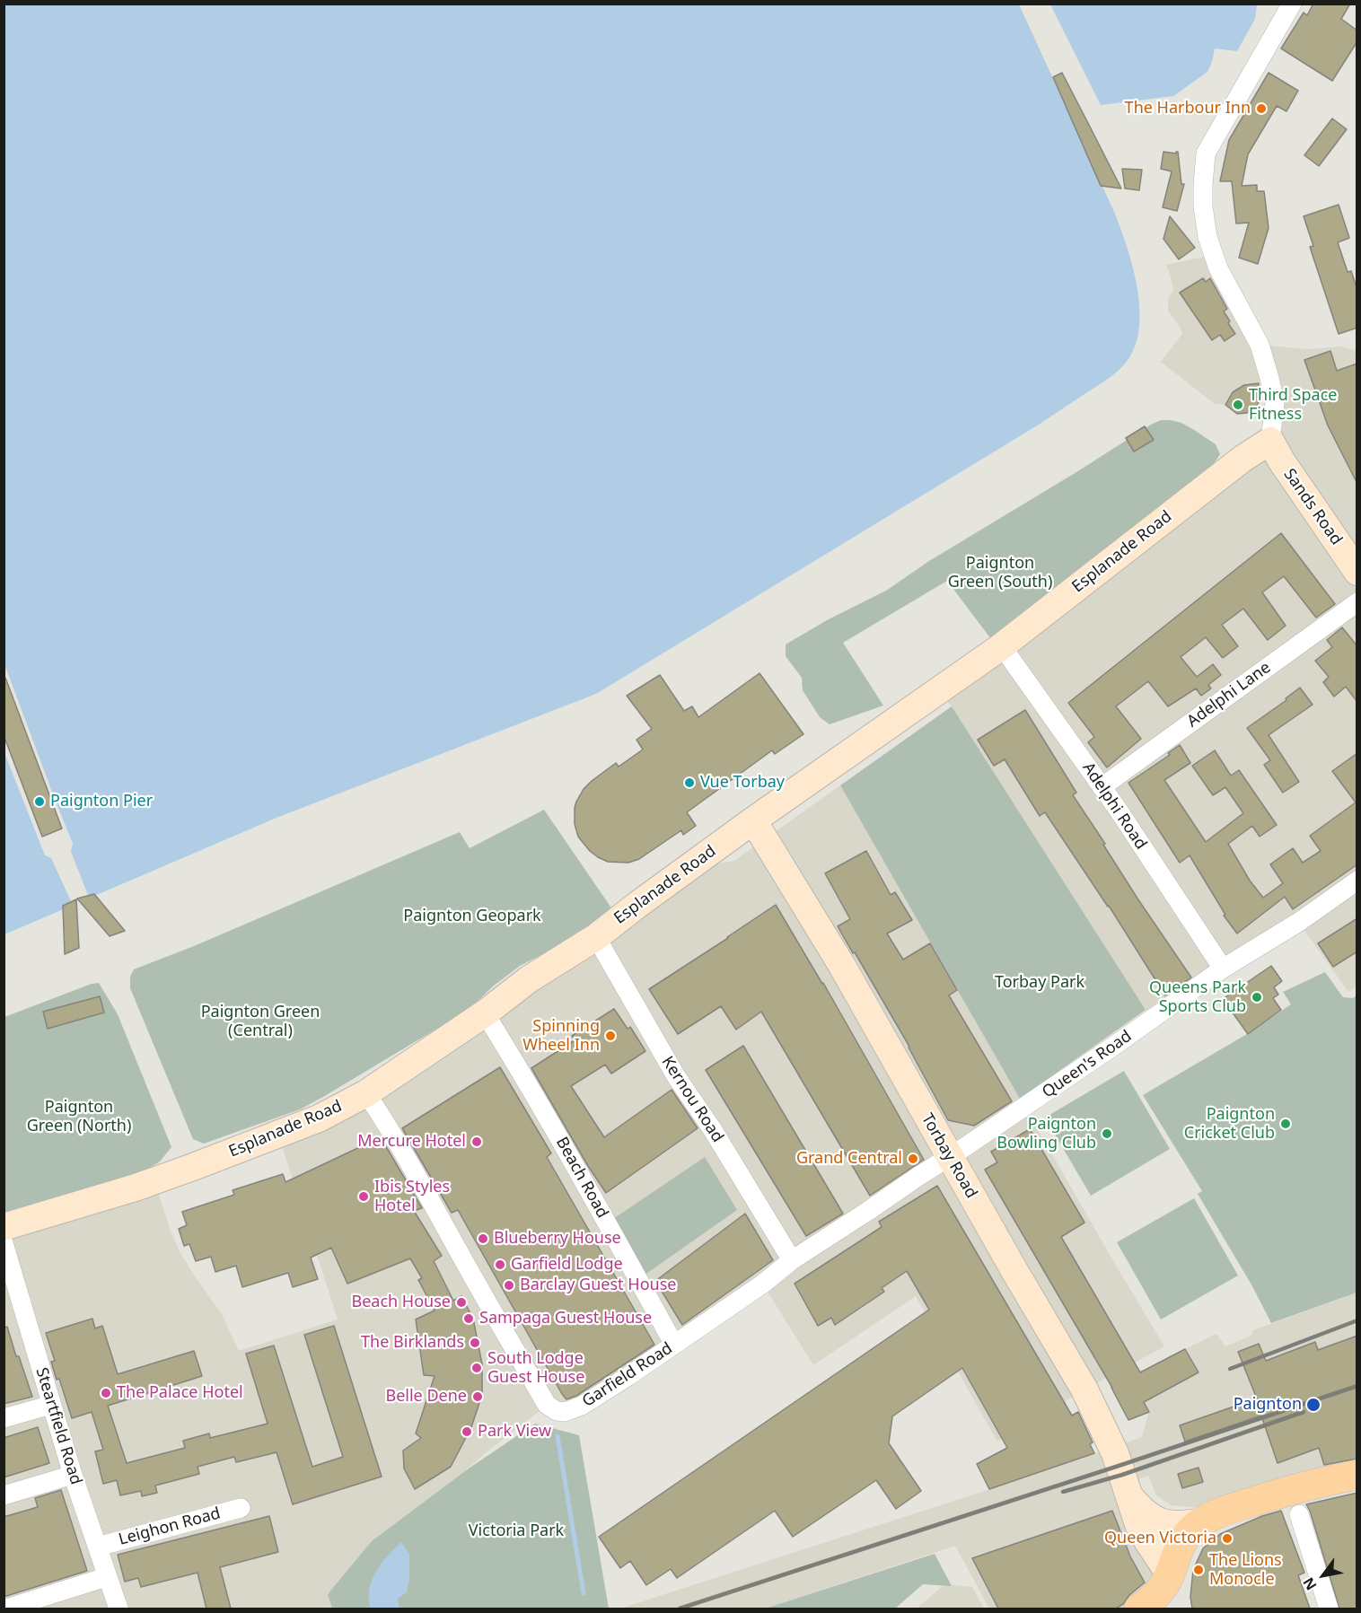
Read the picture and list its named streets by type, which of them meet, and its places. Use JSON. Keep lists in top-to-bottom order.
{
  "streets": {
    "main road": ["Sands Road", "Esplanade Road", "Torbay Road"],
    "street": [
      "Adelphi Lane",
      "Adelphi Road",
      "Queen's Road",
      "Kernou Road",
      "Beach Road",
      "Garfield Road",
      "Steartfield Road",
      "Leighon Road"
    ]
  },
  "crossings": [
    ["Sands Road", "Esplanade Road"],
    ["Esplanade Road", "Adelphi Road"],
    ["Esplanade Road", "Kernou Road"],
    ["Esplanade Road", "Torbay Road"],
    ["Esplanade Road", "Beach Road"],
    ["Esplanade Road", "Garfield Road"],
    ["Adelphi Lane", "Adelphi Road"],
    ["Adelphi Road", "Queen's Road"],
    ["Queen's Road", "Torbay Road"],
    ["Queen's Road", "Garfield Road"],
    ["Kernou Road", "Garfield Road"],
    ["Torbay Road", "Garfield Road"],
    ["Beach Road", "Garfield Road"],
    ["Steartfield Road", "Leighon Road"]
  ],
  "parks": [
    "Paignton Green (South)",
    "Paignton Geopark",
    "Torbay Park",
    "Paignton Green (Central)",
    "Paignton Green (North)",
    "Victoria Park"
  ],
  "places": [
    "The Harbour Inn",
    "Third Space Fitness",
    "Vue Torbay",
    "Paignton Pier",
    "Queens Park Sports Club",
    "Spinning Wheel Inn",
    "Paignton Cricket Club",
    "Paignton Bowling Club",
    "Mercure Hotel",
    "Grand Central",
    "Ibis Styles Hotel",
    "Blueberry House",
    "Garfield Lodge",
    "Barclay Guest House",
    "Beach House",
    "Sampaga Guest House",
    "The Birklands",
    "South Lodge Guest House",
    "The Palace Hotel",
    "Belle Dene",
    "Paignton",
    "Park View",
    "Queen Victoria",
    "The Lions Monocle"
  ],
  "north": "bottom left"
}
